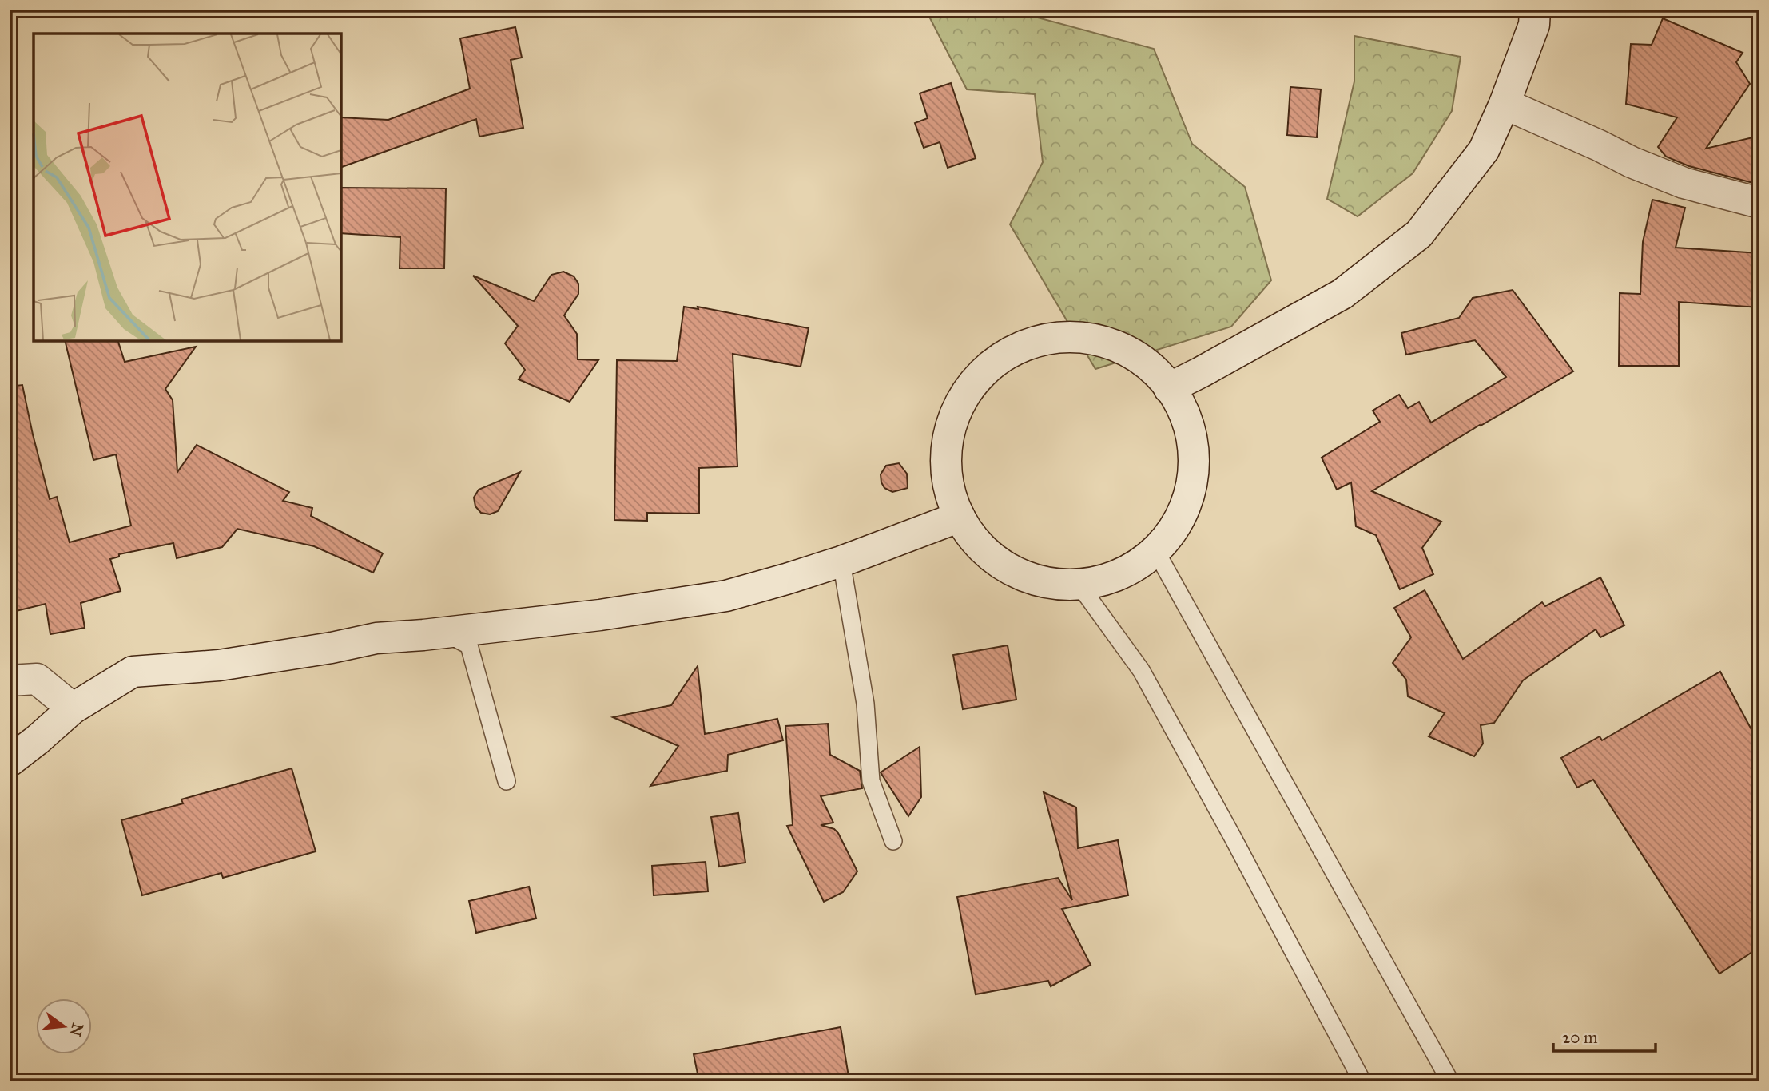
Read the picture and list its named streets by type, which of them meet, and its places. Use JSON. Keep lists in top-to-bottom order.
{
  "scale_bar": "20 m",
  "north": "right"
}
